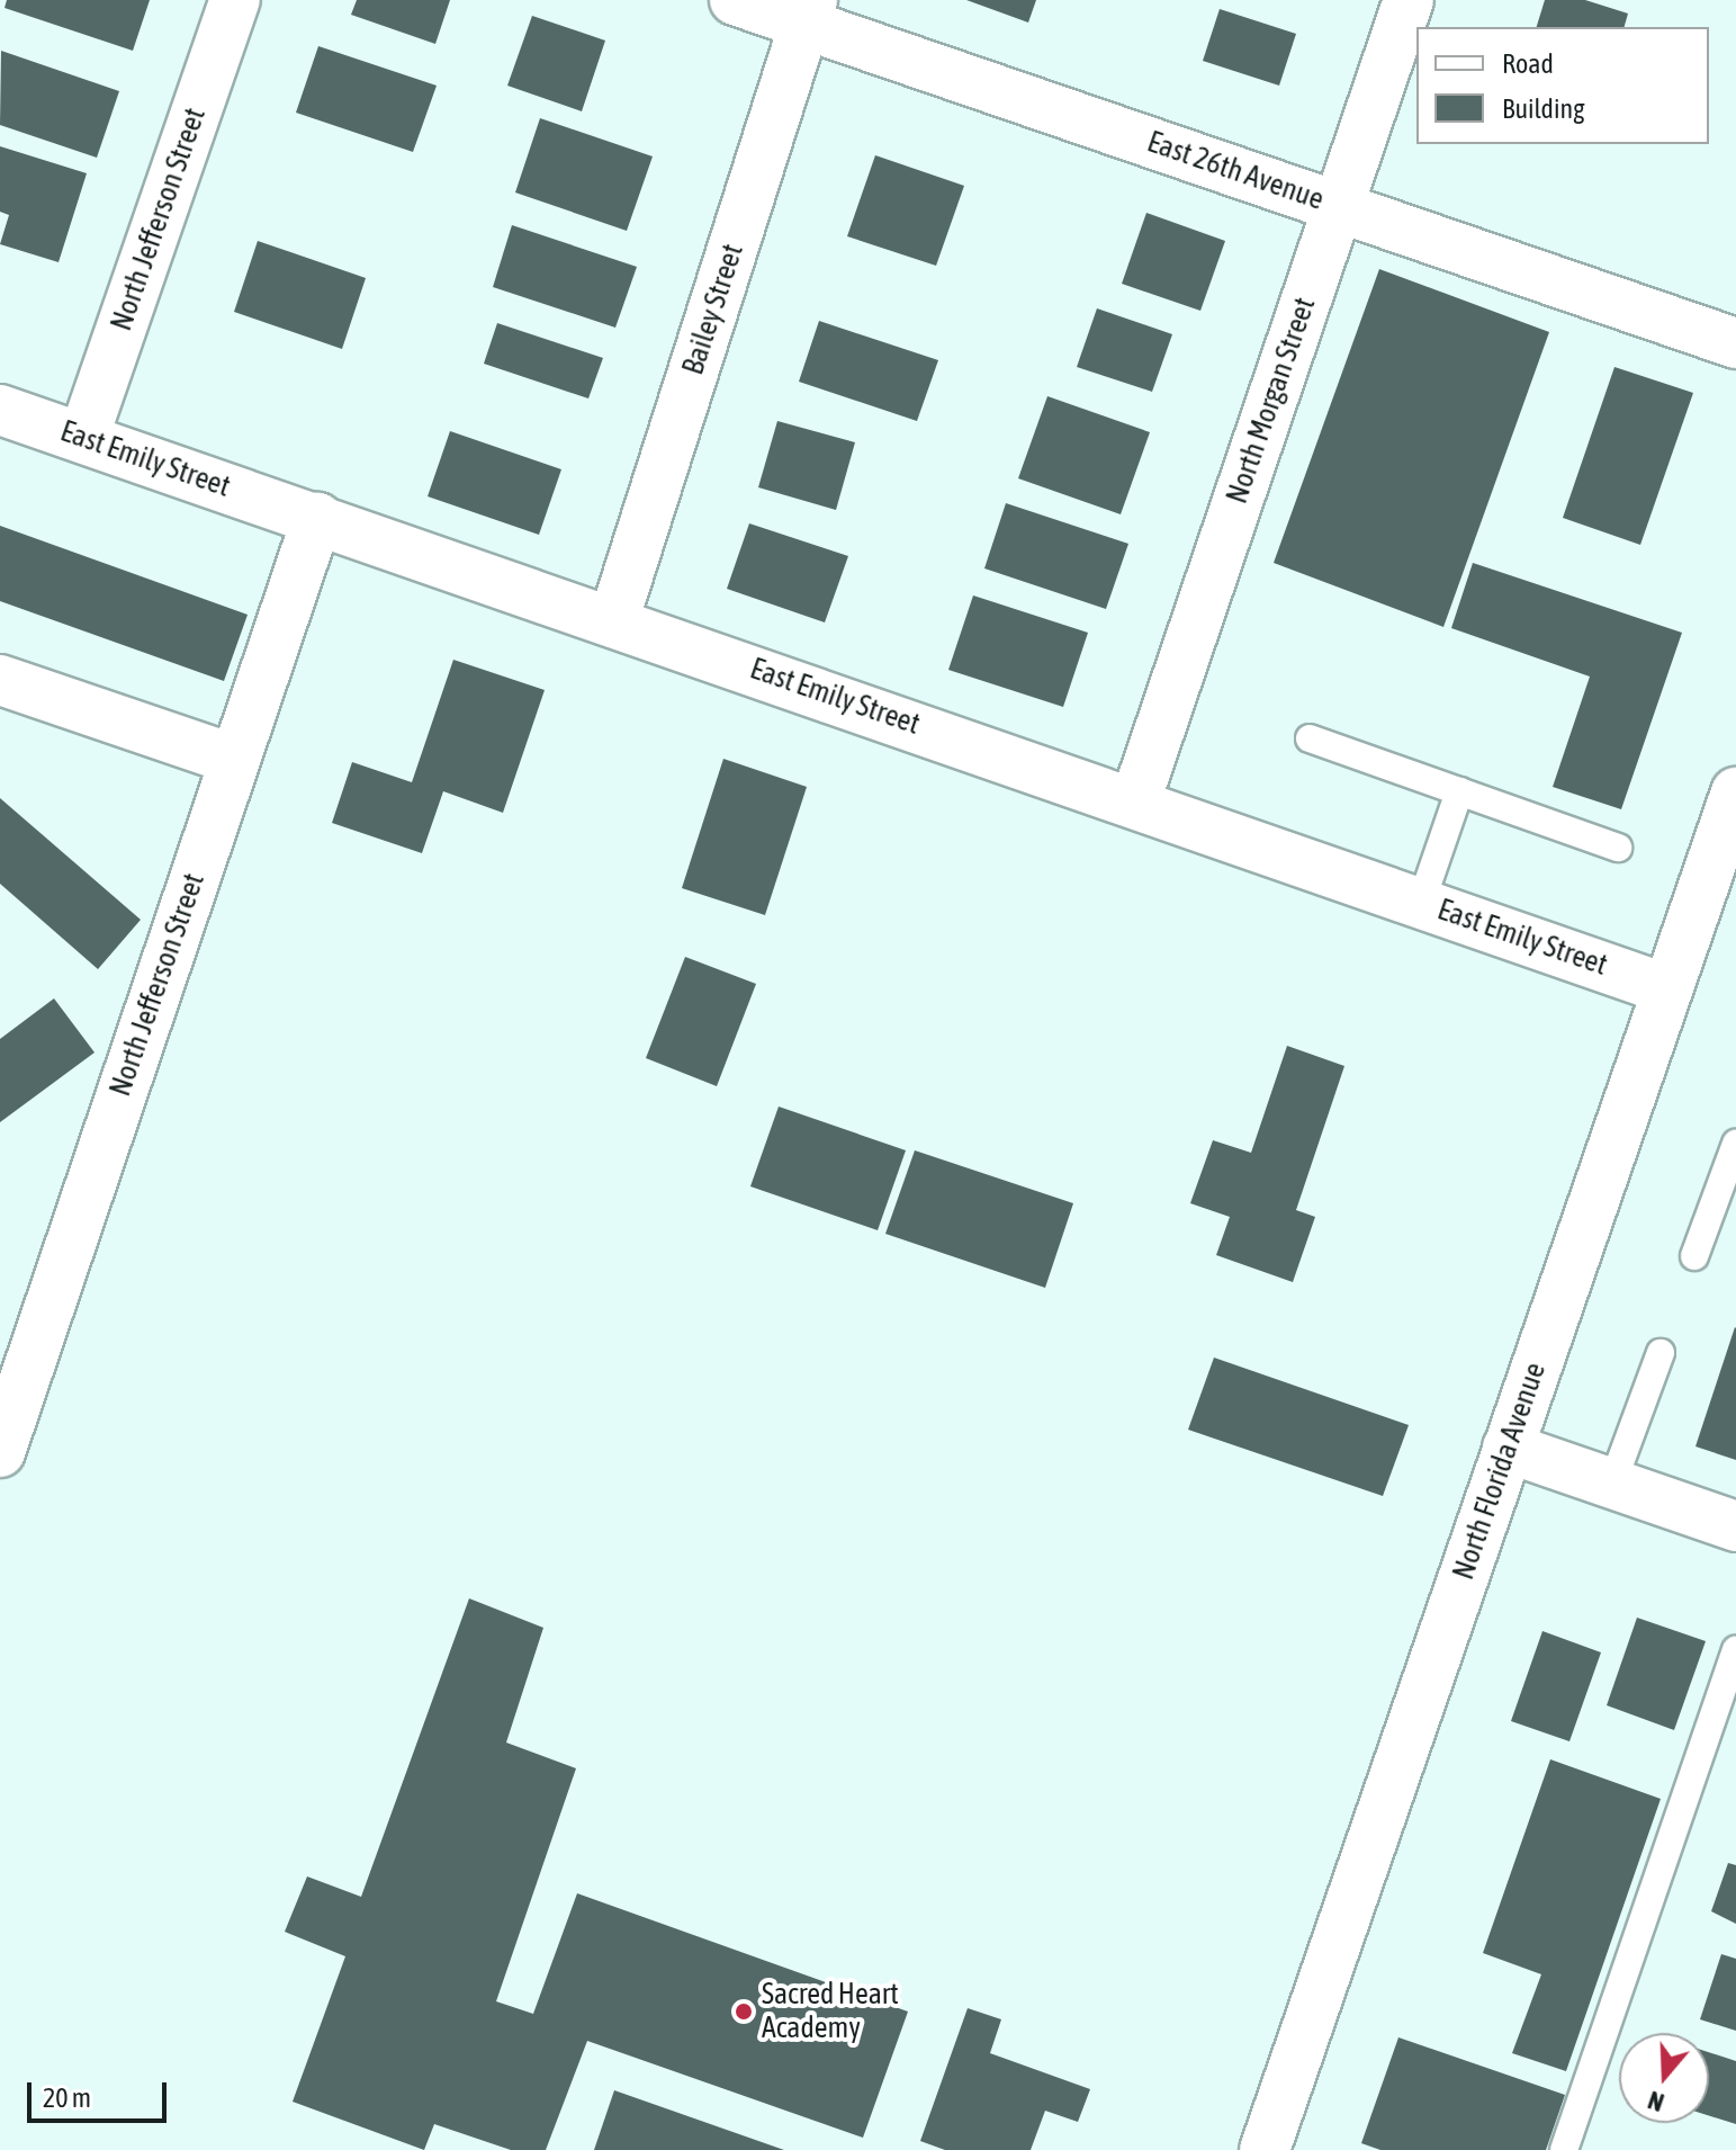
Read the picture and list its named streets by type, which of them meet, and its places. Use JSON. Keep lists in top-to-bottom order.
{
  "streets": {
    "street": [
      "East 26th Avenue",
      "North Jefferson Street",
      "Bailey Street",
      "North Morgan Street",
      "East Emily Street",
      "North Florida Avenue"
    ]
  },
  "crossings": [
    ["East 26th Avenue", "Bailey Street"],
    ["East 26th Avenue", "North Morgan Street"],
    ["North Jefferson Street", "East Emily Street"],
    ["Bailey Street", "East Emily Street"],
    ["North Morgan Street", "East Emily Street"],
    ["East Emily Street", "North Florida Avenue"]
  ],
  "places": ["Sacred Heart Academy"],
  "legend": ["Road", "Building"],
  "scale_bar": "20 m",
  "north": "bottom"
}
